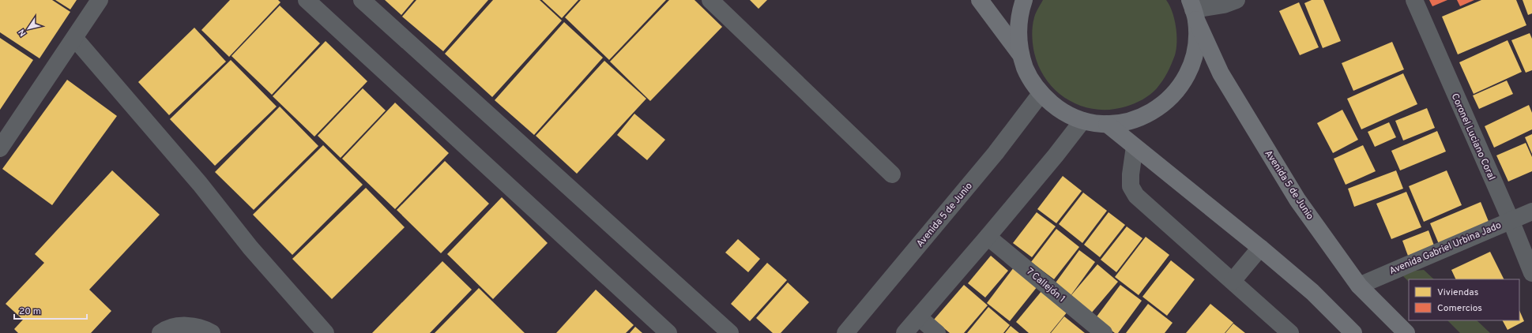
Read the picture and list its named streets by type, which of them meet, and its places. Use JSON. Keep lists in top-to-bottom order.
{
  "streets": {
    "main road": ["Avenida 5 de Junio"],
    "street": ["Coronel Luciano Coral", "Avenida Gabriel Urbina Jado", "7 Callejón 1"]
  },
  "crossings": [
    ["Coronel Luciano Coral", "Avenida Gabriel Urbina Jado"],
    ["Avenida 5 de Junio", "Avenida Gabriel Urbina Jado"]
  ],
  "legend": ["Viviendas", "Comercios"],
  "scale_bar": "20 m",
  "north": "bottom left"
}
